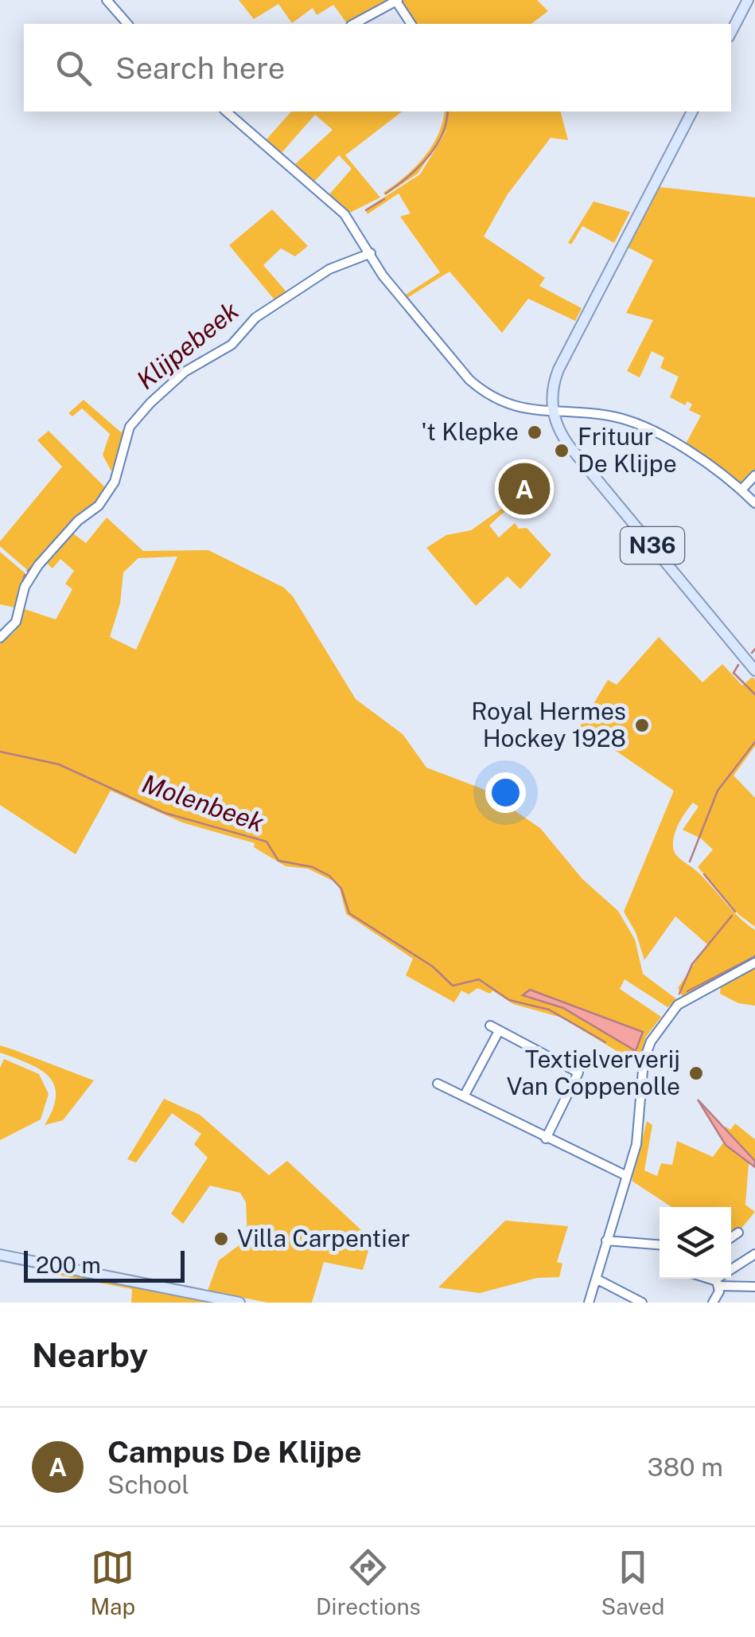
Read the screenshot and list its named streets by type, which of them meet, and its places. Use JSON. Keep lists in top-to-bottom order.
{
  "streets": {
    "main road": ["N36"]
  },
  "water": ["Klijpebeek", "Molenbeek"],
  "places": [
    "'t Klepke",
    "Frituur De Klijpe",
    "Royal Hermes Hockey 1928",
    "Textielververij Van Coppenolle",
    "Villa Carpentier"
  ],
  "scale_bar": "200 m",
  "page": {
    "search": "Search here",
    "pins": "A",
    "scale": "200 m",
    "heading": "Nearby",
    "list": [
      {
        "mark": "A",
        "name": "Campus De Klijpe",
        "note": "School",
        "value": "380 m"
      }
    ],
    "nav": ["Map", "Directions", "Saved"]
  }
}
